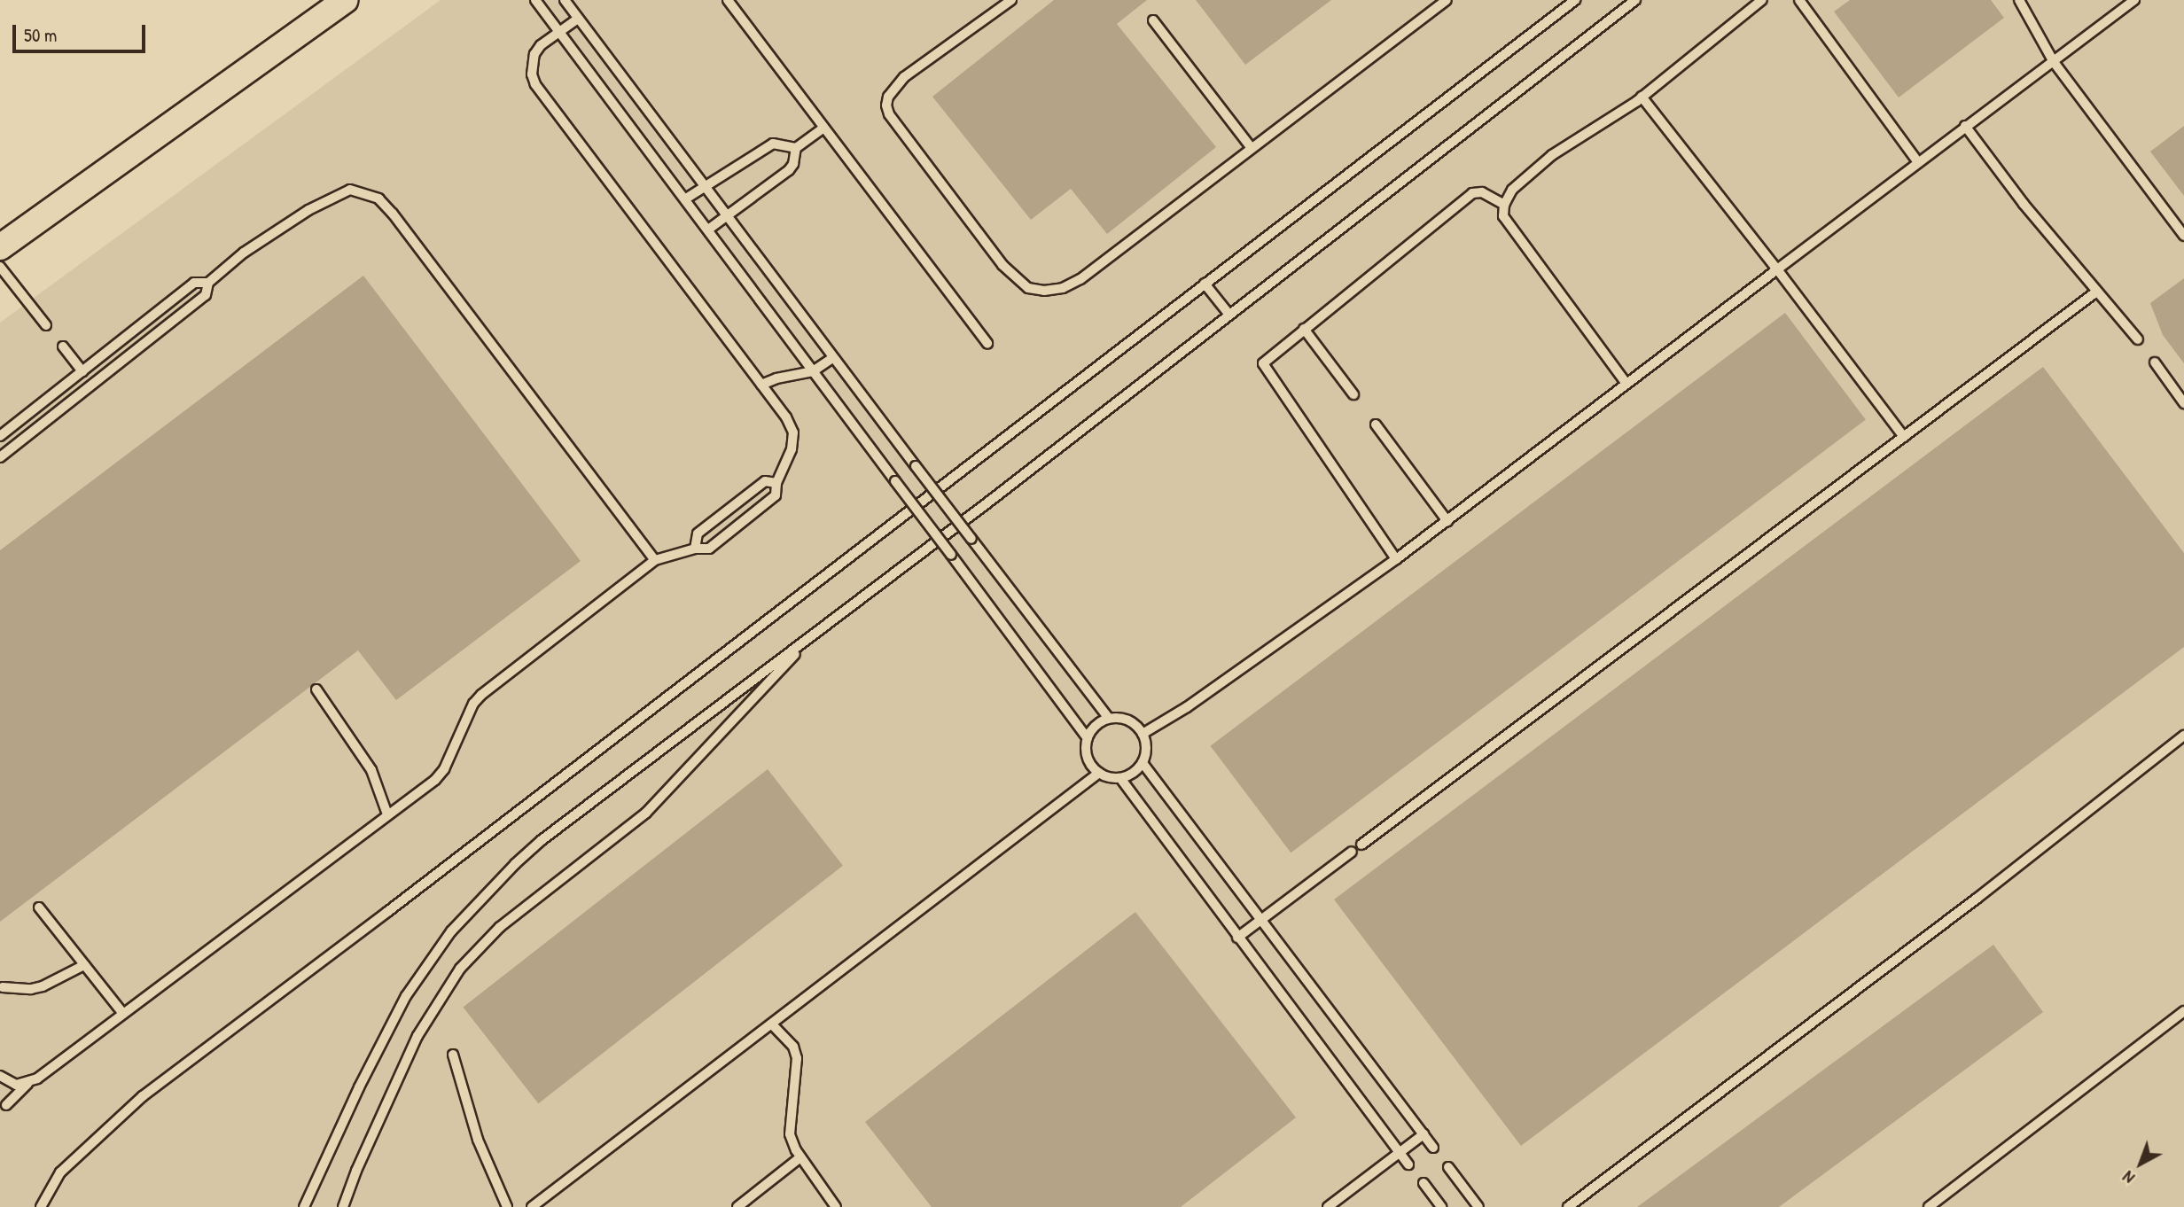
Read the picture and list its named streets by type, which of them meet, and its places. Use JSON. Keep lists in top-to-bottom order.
{
  "scale_bar": "50 m",
  "north": "bottom left"
}
